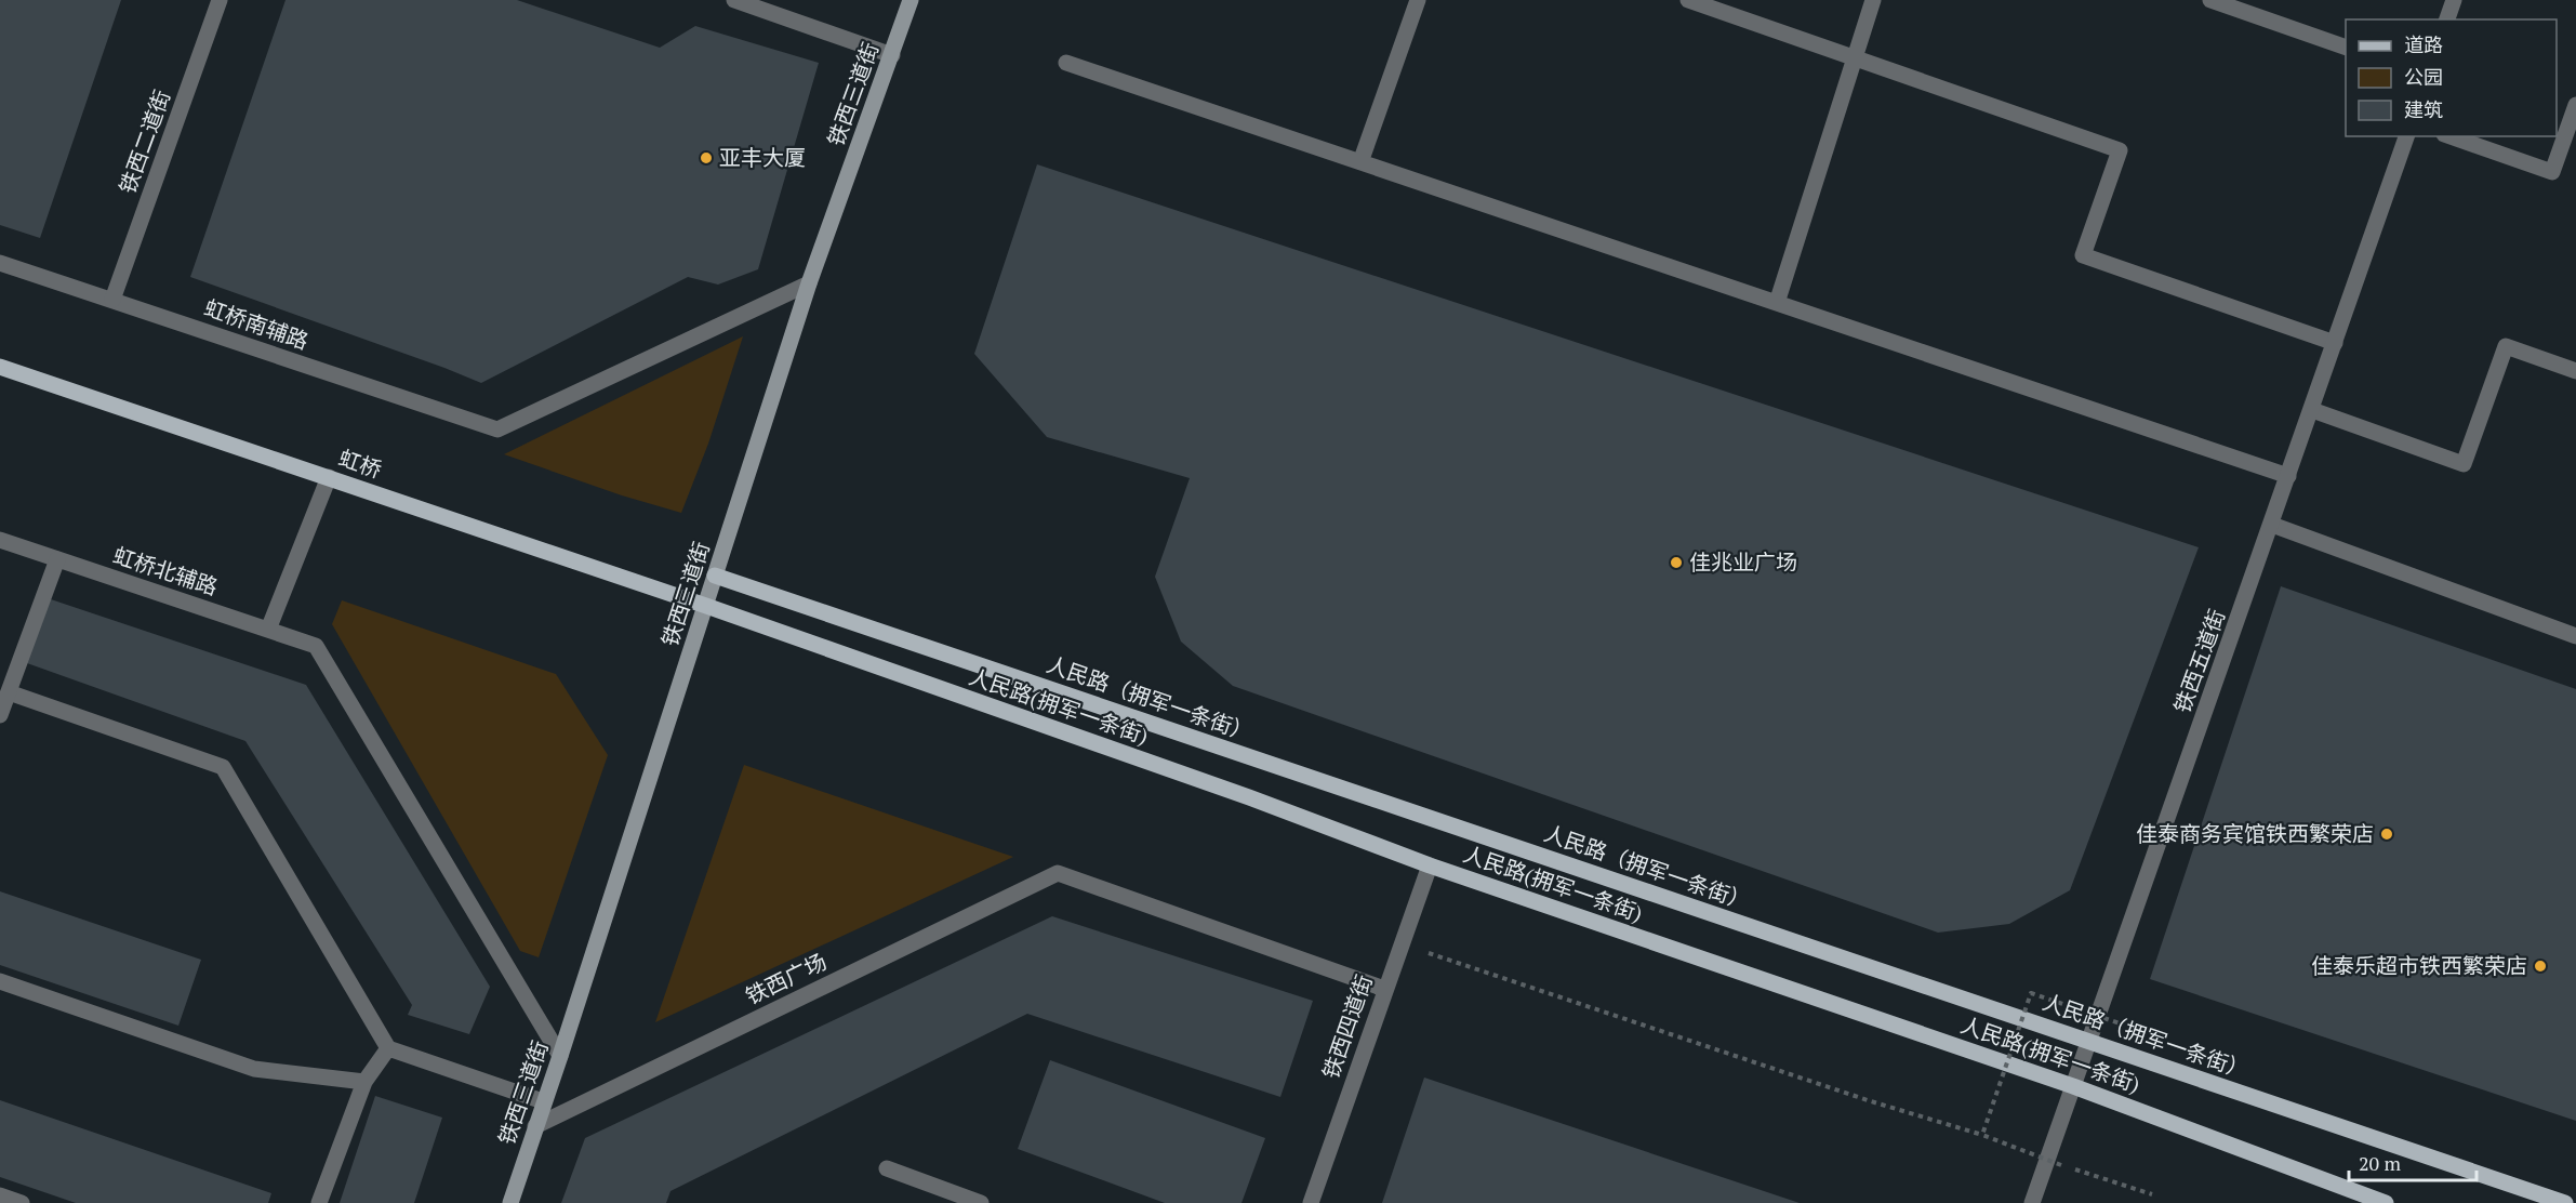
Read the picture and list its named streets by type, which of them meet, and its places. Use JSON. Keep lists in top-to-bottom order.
{
  "streets": {
    "main road": [
      "铁西三道街",
      "虹桥",
      "人民路（拥军一条街）",
      "人民路(拥军一条街)"
    ],
    "street": [
      "铁西二道街",
      "虹桥南辅路",
      "虹桥北辅路",
      "铁西五道街",
      "铁西广场",
      "铁西四道街"
    ]
  },
  "crossings": [
    ["铁西三道街", "虹桥南辅路"],
    ["铁西三道街", "虹桥"],
    ["铁西三道街", "虹桥北辅路"],
    ["铁西三道街", "人民路（拥军一条街）"],
    ["铁西三道街", "人民路(拥军一条街)"],
    ["铁西三道街", "铁西广场"],
    ["铁西二道街", "虹桥南辅路"],
    ["虹桥", "人民路(拥军一条街)"],
    ["铁西五道街", "人民路（拥军一条街）"],
    ["铁西五道街", "人民路(拥军一条街)"],
    ["人民路(拥军一条街)", "铁西四道街"],
    ["铁西广场", "铁西四道街"]
  ],
  "places": [
    "亚丰大厦",
    "佳兆业广场",
    "佳泰商务宾馆铁西繁荣店",
    "佳泰乐超市铁西繁荣店"
  ],
  "legend": ["道路", "公园", "建筑"],
  "scale_bar": "20 m"
}
